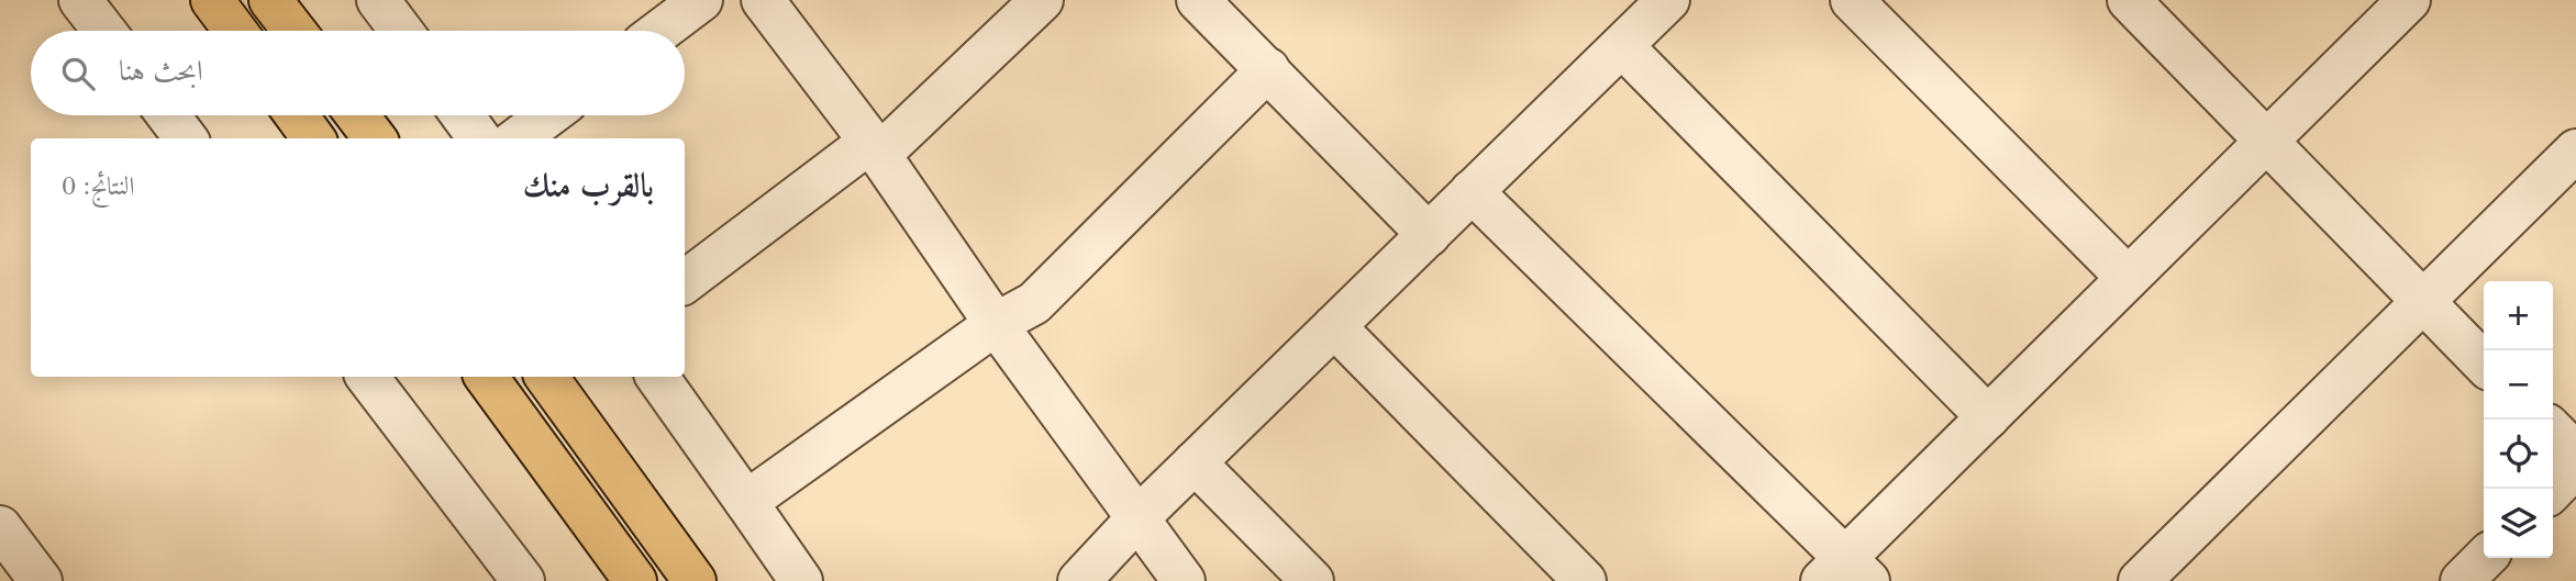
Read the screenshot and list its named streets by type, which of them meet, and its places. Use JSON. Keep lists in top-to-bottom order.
{
  "page": {
    "search": "ابحث هنا",
    "heading": ["بالقرب منك", "النتائج: 0"],
    "map_buttons": ["+", "−"]
  }
}
